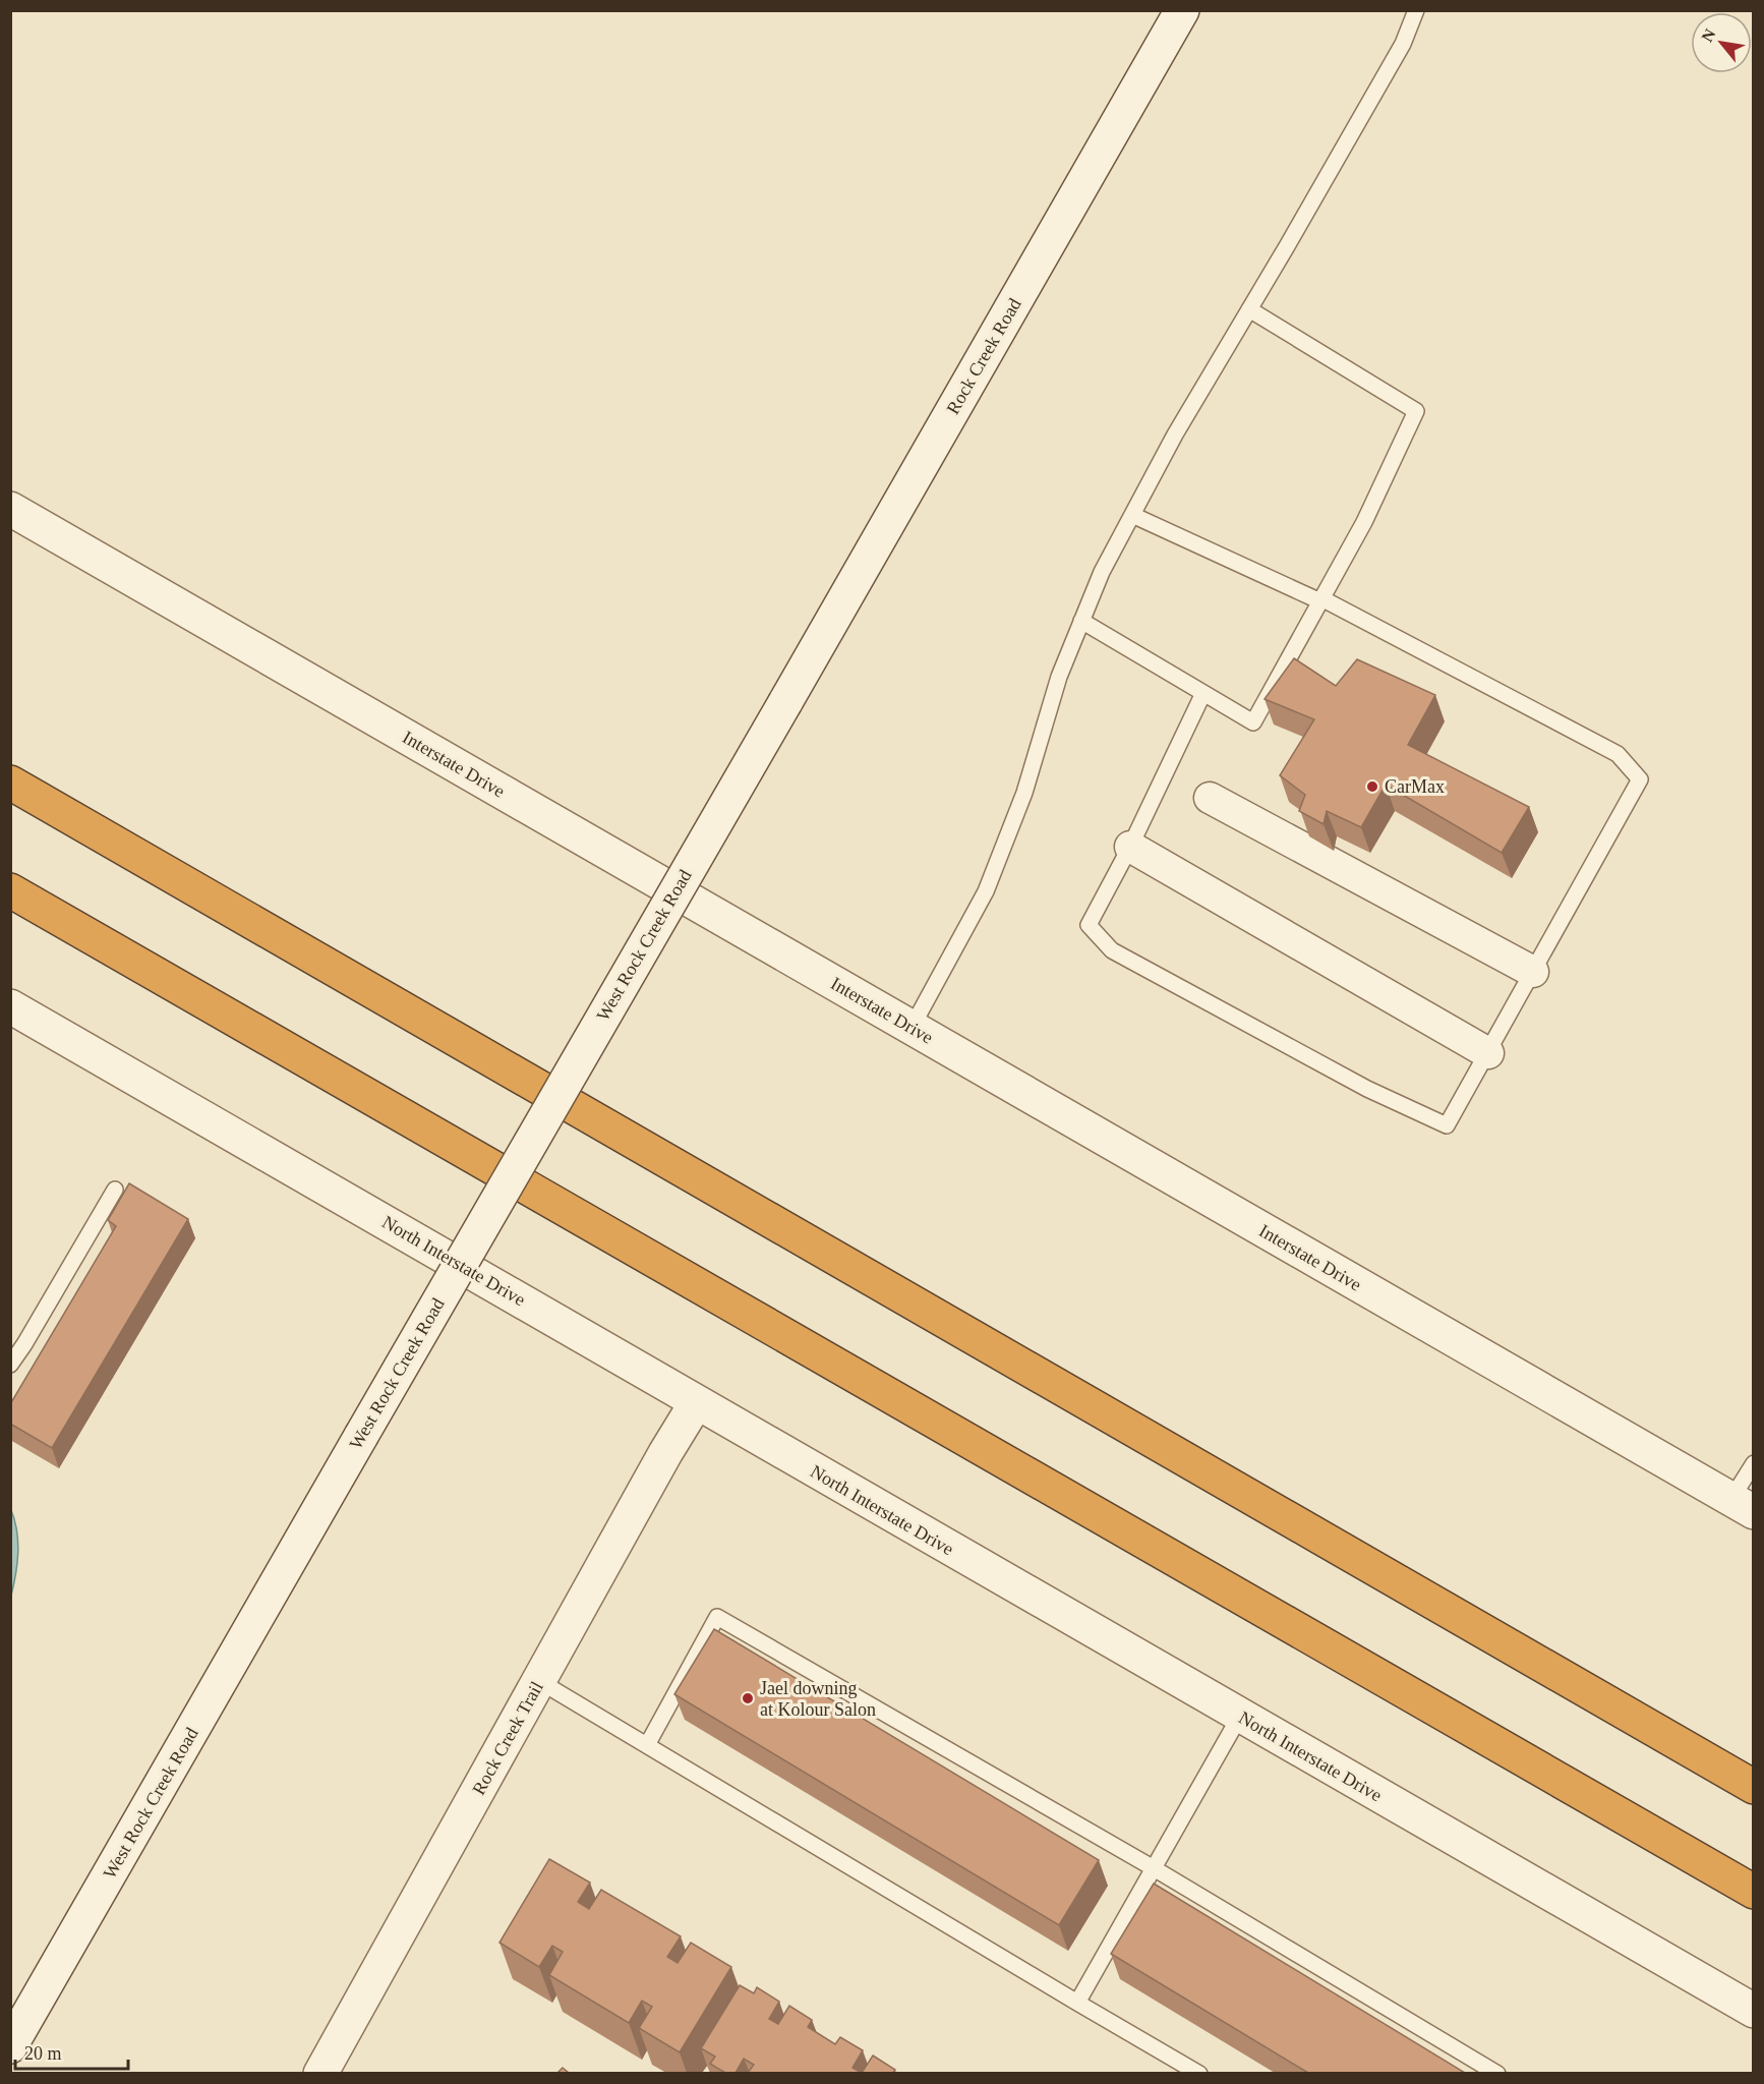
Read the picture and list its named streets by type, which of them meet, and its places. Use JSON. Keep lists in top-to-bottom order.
{
  "streets": {
    "street": [
      "Rock Creek Road",
      "Interstate Drive",
      "West Rock Creek Road",
      "North Interstate Drive",
      "Rock Creek Trail"
    ]
  },
  "crossings": [
    ["Rock Creek Road", "West Rock Creek Road"],
    ["North Interstate Drive", "Rock Creek Trail"]
  ],
  "places": ["CarMax", "Jael downing at Kolour Salon"],
  "scale_bar": "20 m",
  "north": "top left"
}
